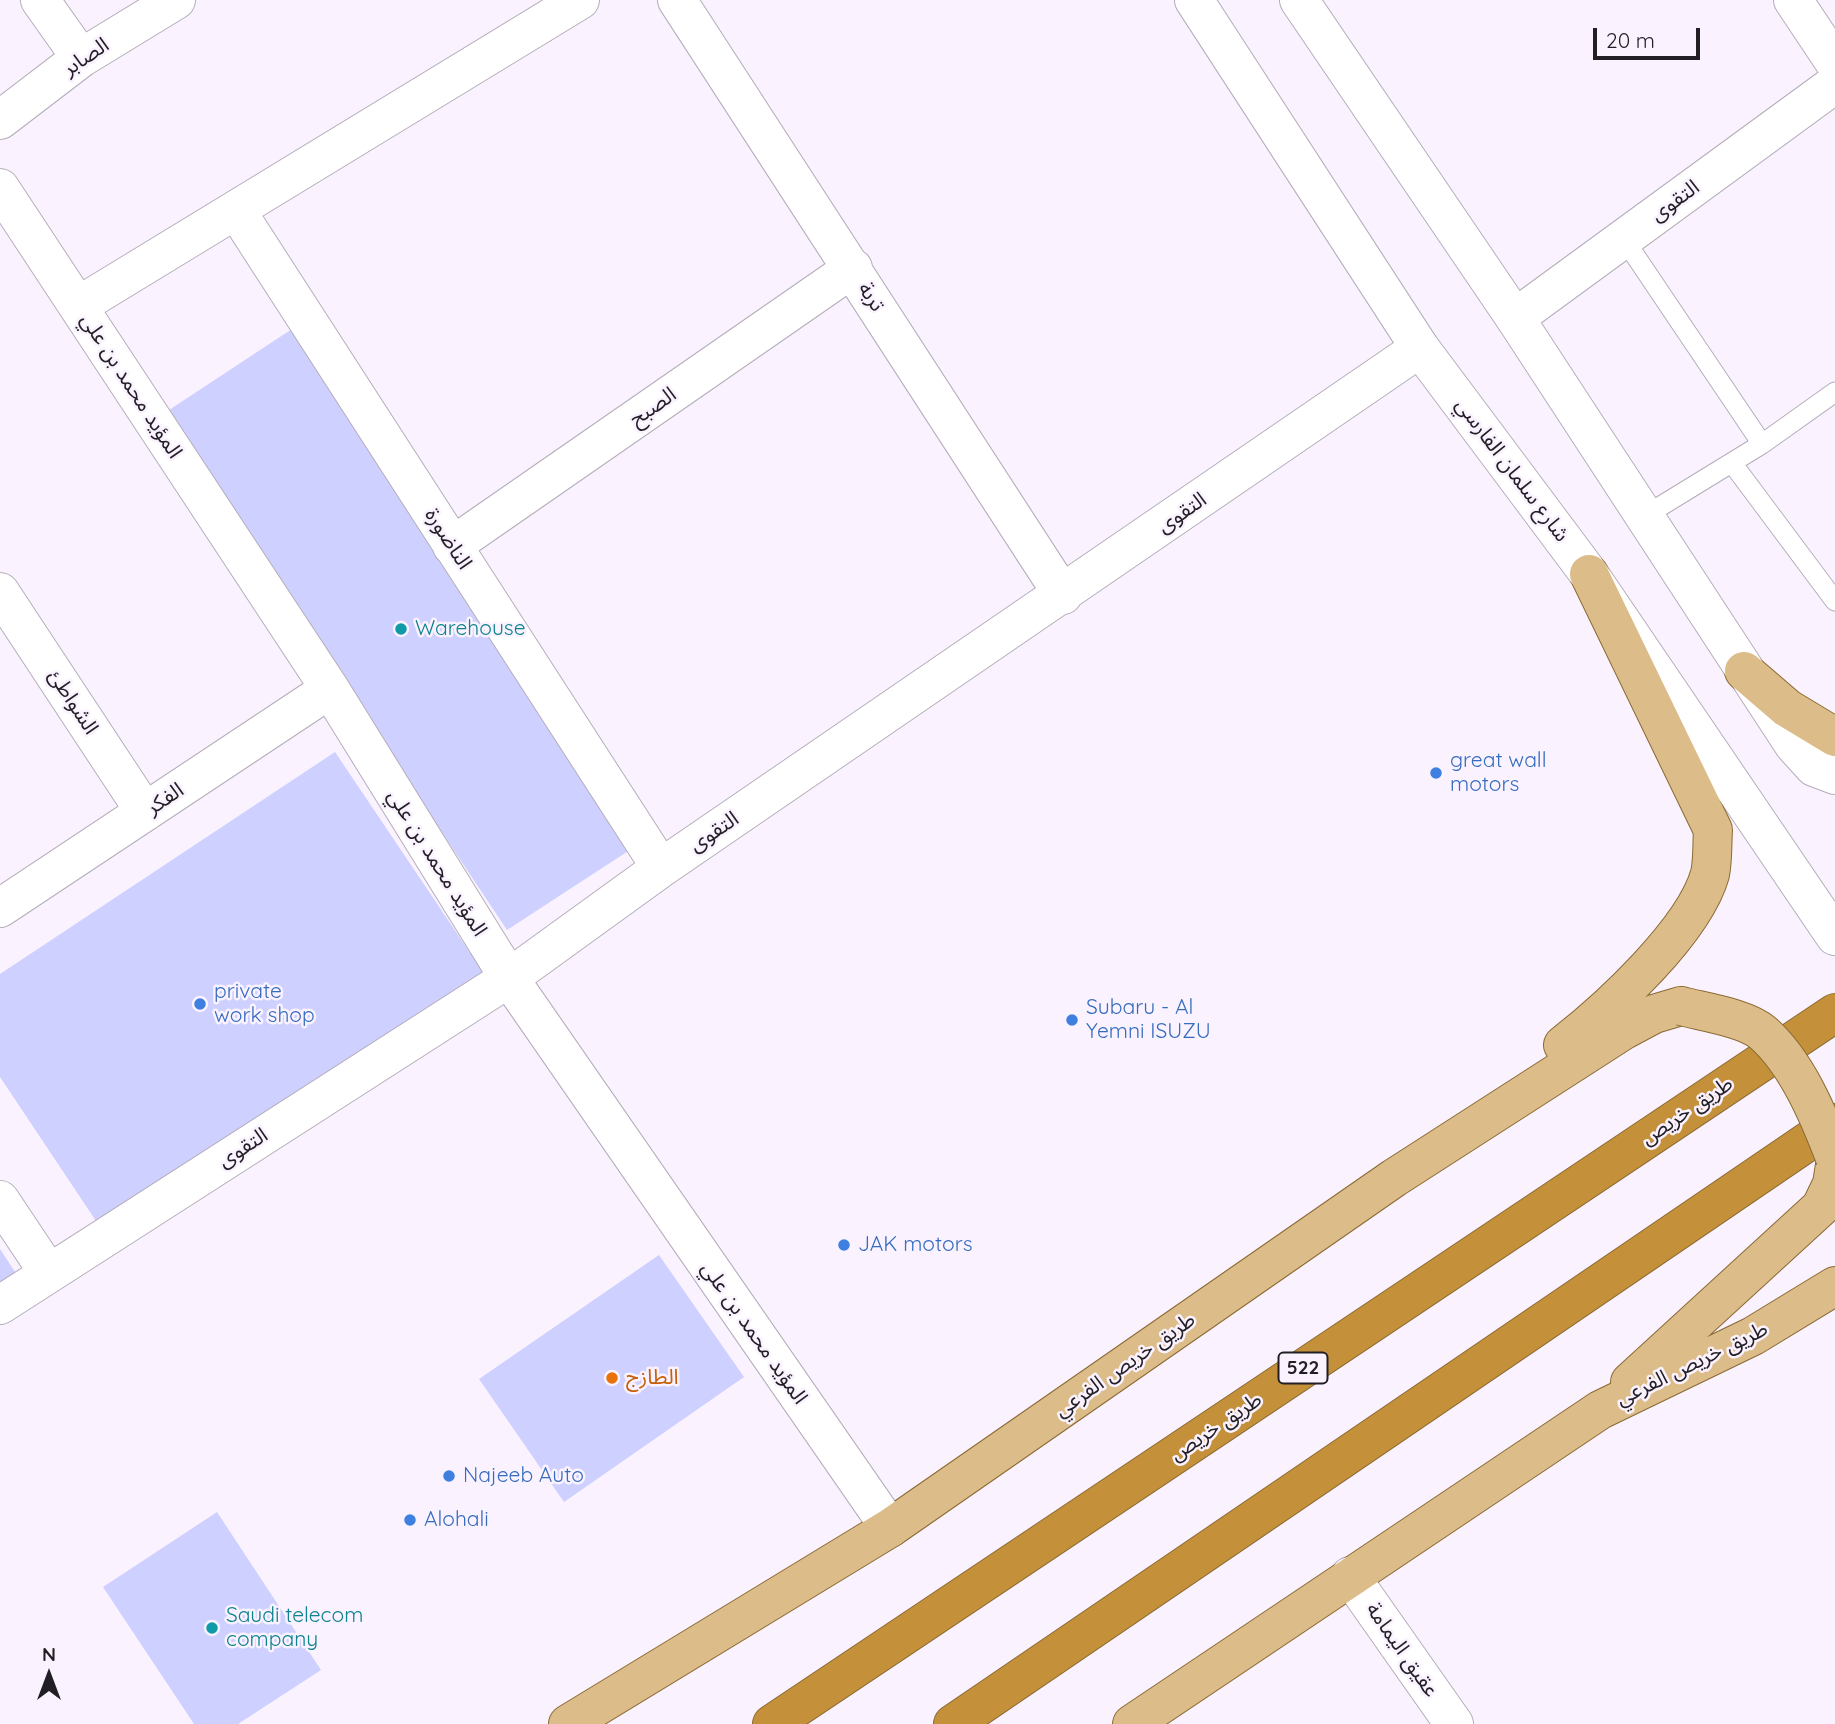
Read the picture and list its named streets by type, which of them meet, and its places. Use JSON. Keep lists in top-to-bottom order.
{
  "streets": {
    "highway": ["طريق خريص", "522"],
    "main road": ["طريق خريص الفرعي"],
    "street": [
      "الصابر",
      "التقوى",
      "تربة",
      "المؤيد محمد بن علي",
      "الصبح",
      "شارع سلمان الفارسي",
      "الناضورة",
      "الشواطئ",
      "الفكر",
      "عقيق اليمامة"
    ]
  },
  "crossings": [
    ["التقوى", "تربة"],
    ["التقوى", "المؤيد محمد بن علي"],
    ["التقوى", "شارع سلمان الفارسي"],
    ["التقوى", "الناضورة"],
    ["تربة", "الصبح"],
    ["المؤيد محمد بن علي", "الفكر"],
    ["المؤيد محمد بن علي", "طريق خريص الفرعي"],
    ["الصبح", "الناضورة"],
    ["الشواطئ", "الفكر"],
    ["طريق خريص الفرعي", "عقيق اليمامة"]
  ],
  "places": [
    "Warehouse",
    "great wall motors",
    "private work shop",
    "Subaru - Al Yemni ISUZU",
    "JAK motors",
    "الطازج",
    "Najeeb Auto",
    "Alohali",
    "Saudi telecom company"
  ],
  "scale_bar": "20 m",
  "north": "top"
}
